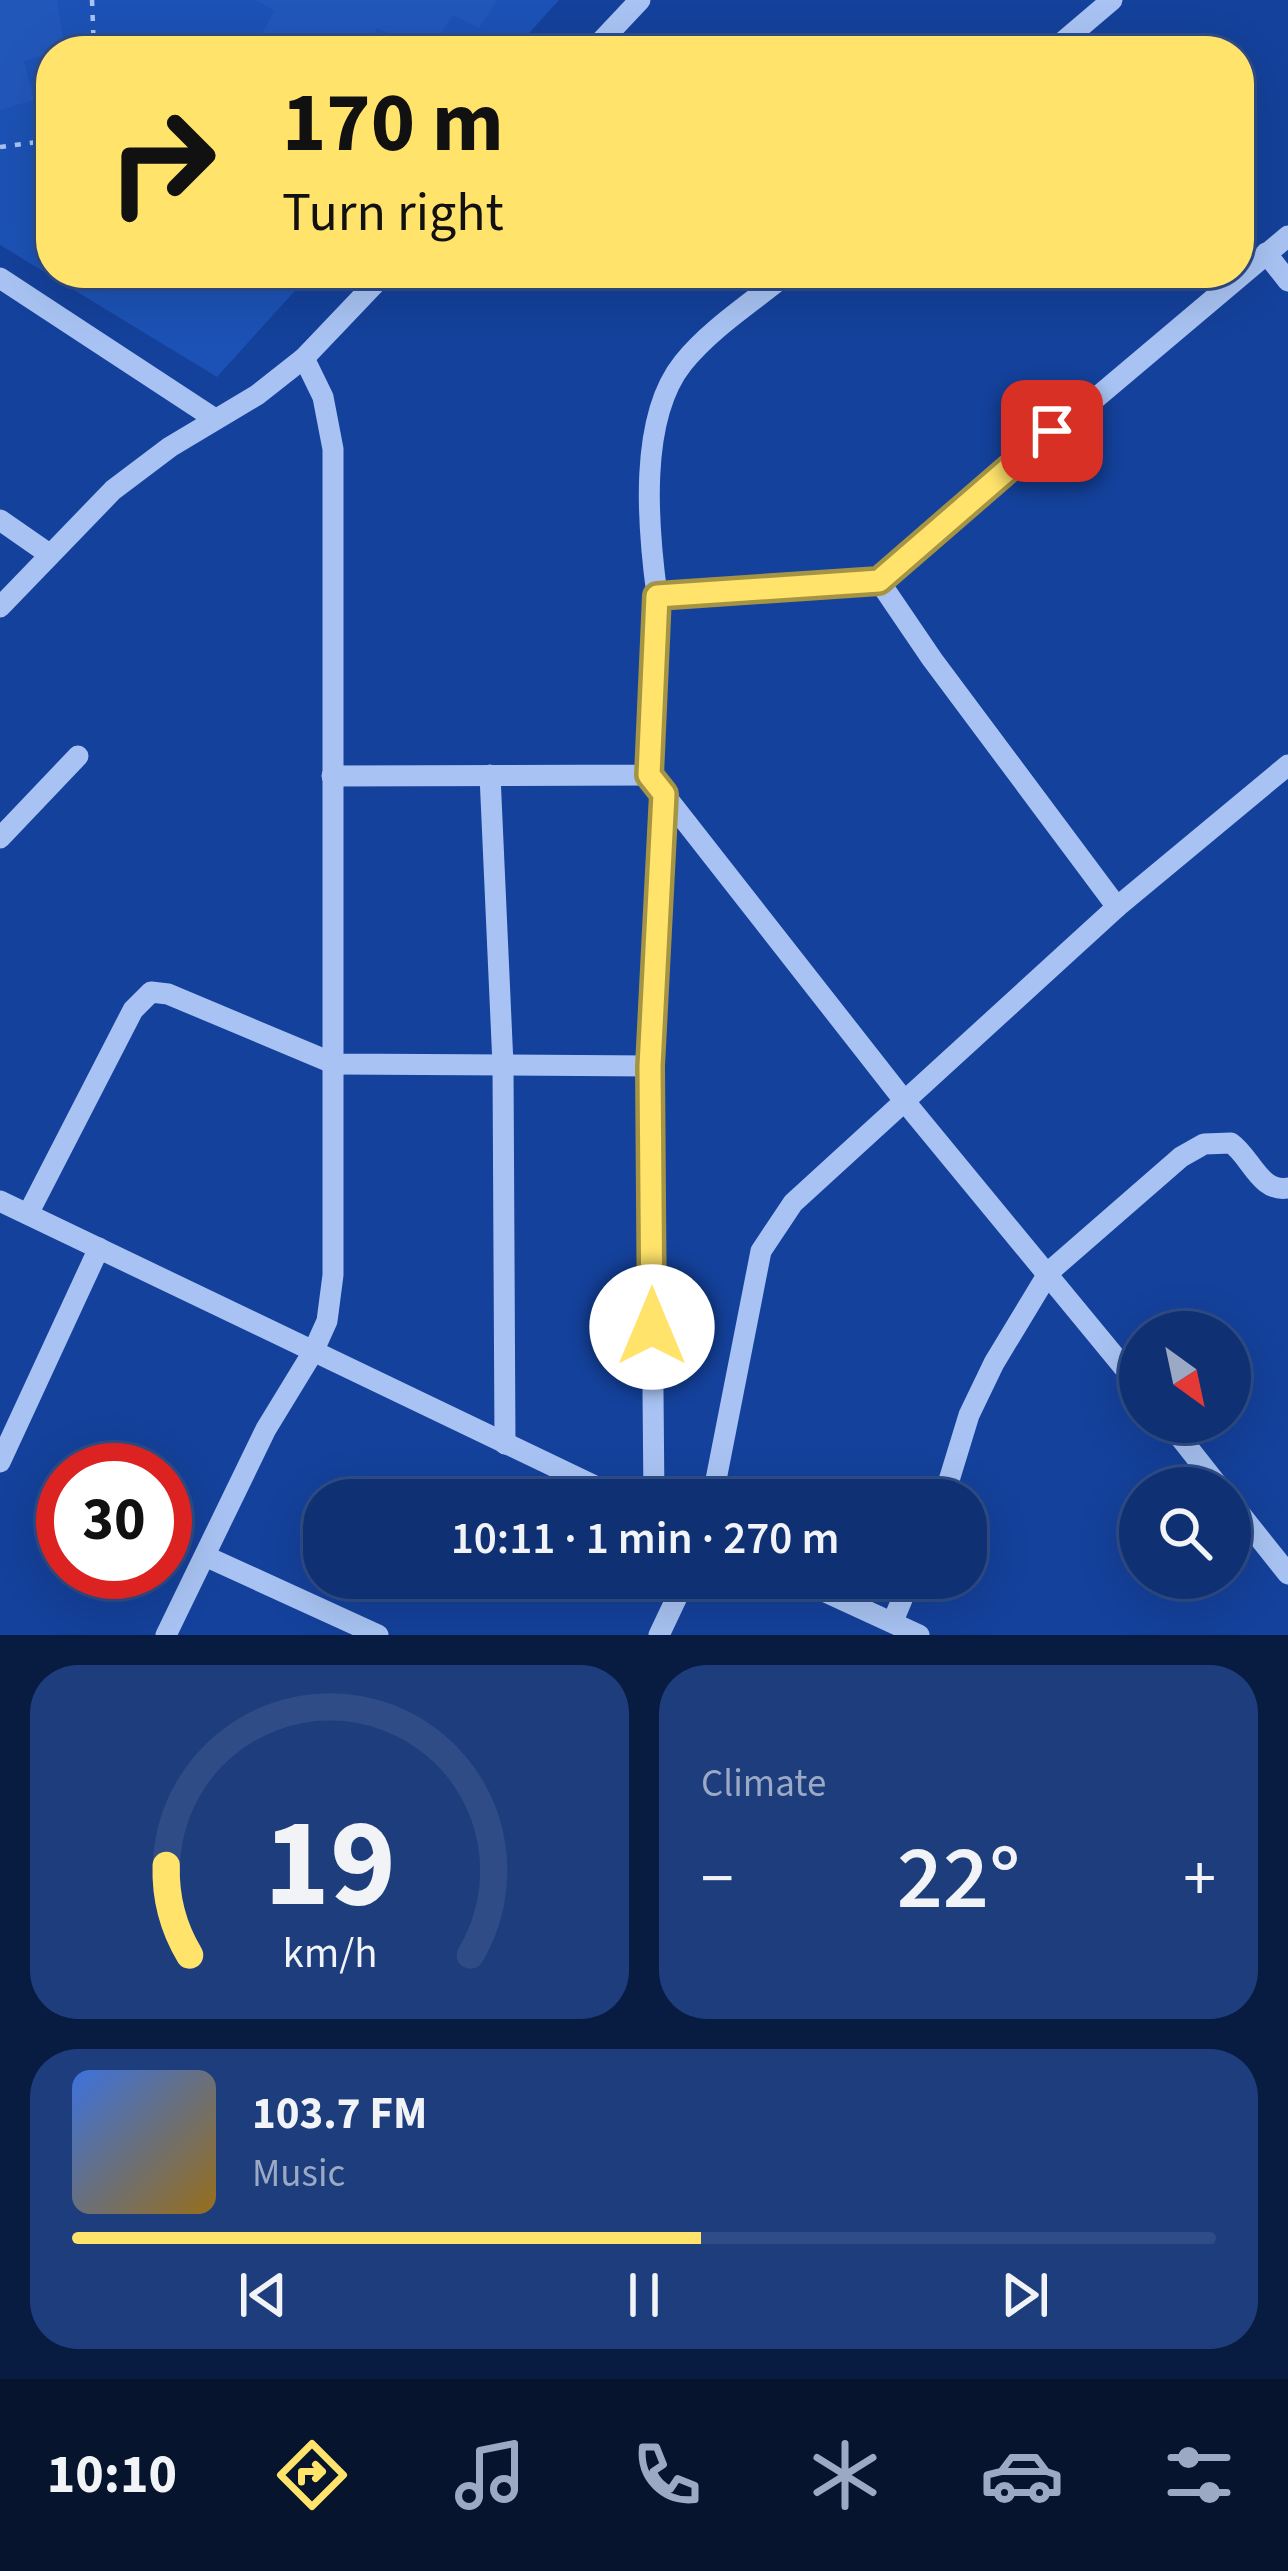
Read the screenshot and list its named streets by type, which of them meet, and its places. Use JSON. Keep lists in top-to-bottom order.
{
  "north": "bottom right",
  "page": {
    "turn": ["170 m", "Turn right"],
    "limit": "30",
    "trip": "10:11 · 1 min · 270 m",
    "tile": "Climate",
    "heat": ["−", "22°", "+"],
    "song": ["103.7 FM", "Music"],
    "tabs": "10:10",
    "gauge": ["19", "km/h"]
  }
}
